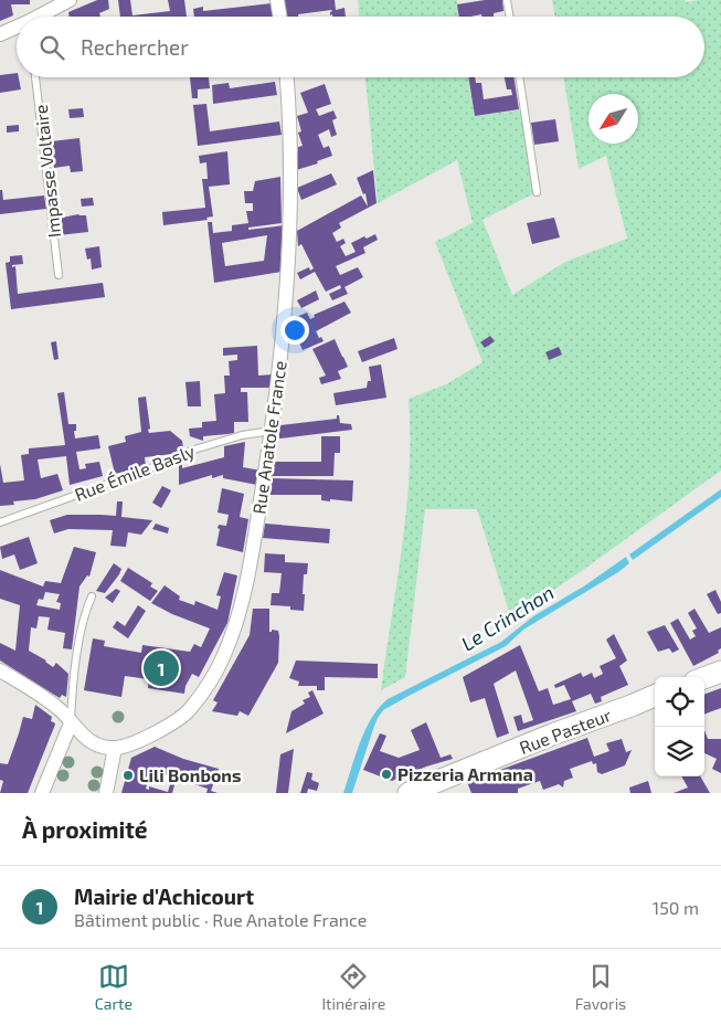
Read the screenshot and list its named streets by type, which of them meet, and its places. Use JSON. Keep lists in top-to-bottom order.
{
  "streets": {
    "street": ["Rue Anatole France", "Rue Pasteur"],
    "lane": ["Impasse Voltaire", "Rue Émile Basly"]
  },
  "crossings": [
    ["Rue Anatole France", "Rue Émile Basly"]
  ],
  "water": ["Le Crinchon"],
  "places": ["Pizzeria Armana", "Lili Bonbons"],
  "north": "bottom left",
  "page": {
    "search": "Rechercher",
    "pins": "1",
    "heading": "À proximité",
    "list": [
      {
        "mark": "1",
        "name": "Mairie d'Achicourt",
        "note": "Bâtiment public · Rue Anatole France",
        "value": "150 m"
      }
    ],
    "nav": ["Carte", "Itinéraire", "Favoris"]
  }
}
